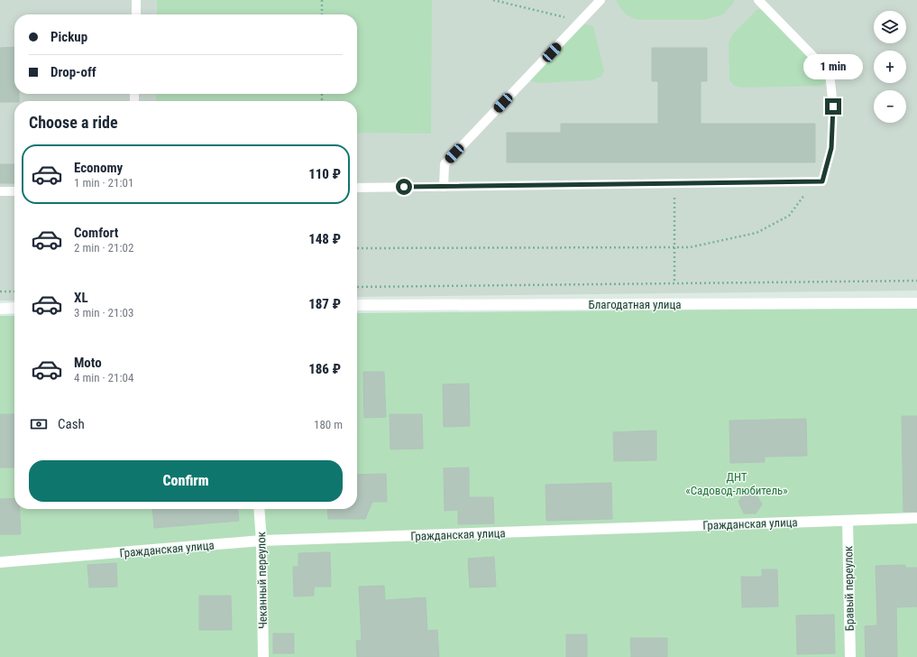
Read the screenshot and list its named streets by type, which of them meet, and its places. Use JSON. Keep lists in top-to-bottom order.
{
  "streets": {
    "street": [
      "Благодатная улица",
      "Гражданская улица",
      "Чеканный переулок",
      "Бравый переулок"
    ]
  },
  "crossings": [
    ["Гражданская улица", "Чеканный переулок"],
    ["Гражданская улица", "Бравый переулок"]
  ],
  "parks": ["ДНТ «Садовод-любитель»"],
  "page": {
    "map_buttons": ["+", "−"],
    "banner": ["Pickup", "Drop-off"],
    "bubble": "1 min",
    "heading": "Choose a ride",
    "list": [
      {
        "name": "Economy",
        "note": "1 min · 21:01",
        "value": "110 ₽"
      },
      {
        "name": "Comfort",
        "note": "2 min · 21:02",
        "value": "148 ₽"
      },
      {
        "name": "XL",
        "note": "3 min · 21:03",
        "value": "187 ₽"
      },
      {
        "name": "Moto",
        "note": "4 min · 21:04",
        "value": "186 ₽"
      }
    ],
    "pay": ["Cash", "180 m"],
    "buttons": "Confirm"
  }
}
